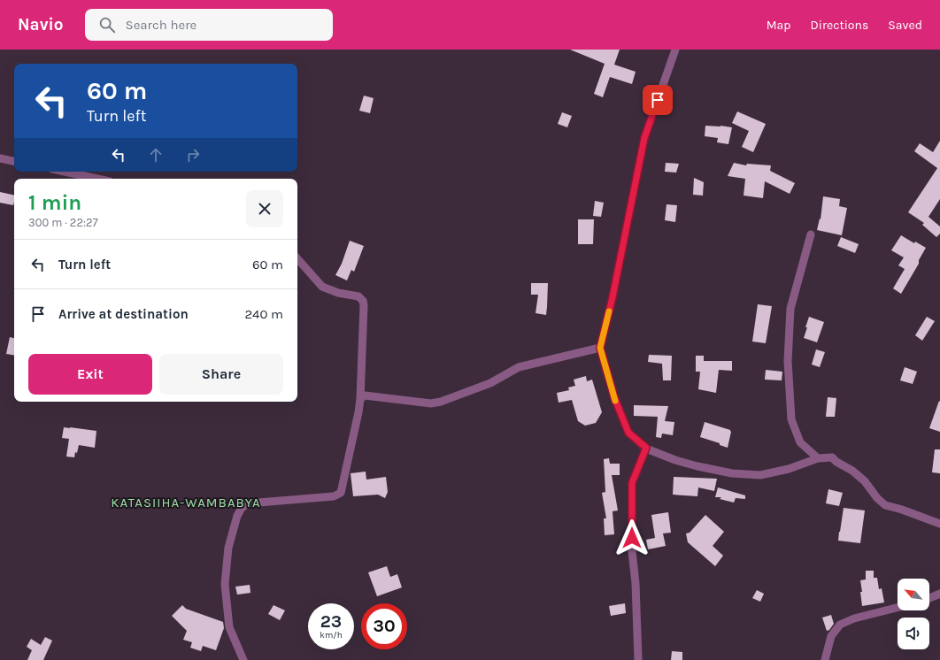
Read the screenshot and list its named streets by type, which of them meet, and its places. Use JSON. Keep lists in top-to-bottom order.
{
  "districts": ["KATASIIHA-WAMBABYA"],
  "north": "top left",
  "page": {
    "header": "Navio",
    "search": "Search here",
    "nav": ["Map", "Directions", "Saved"],
    "turn": ["60 m", "Turn left"],
    "heading": ["1 min", "300 m · 22:27"],
    "list": [
      {
        "name": "Turn left",
        "value": "60 m"
      },
      {
        "name": "Arrive at destination",
        "value": "240 m"
      }
    ],
    "buttons": ["Exit", "Share"],
    "speed": "23 km/h",
    "limit": "30"
  }
}
